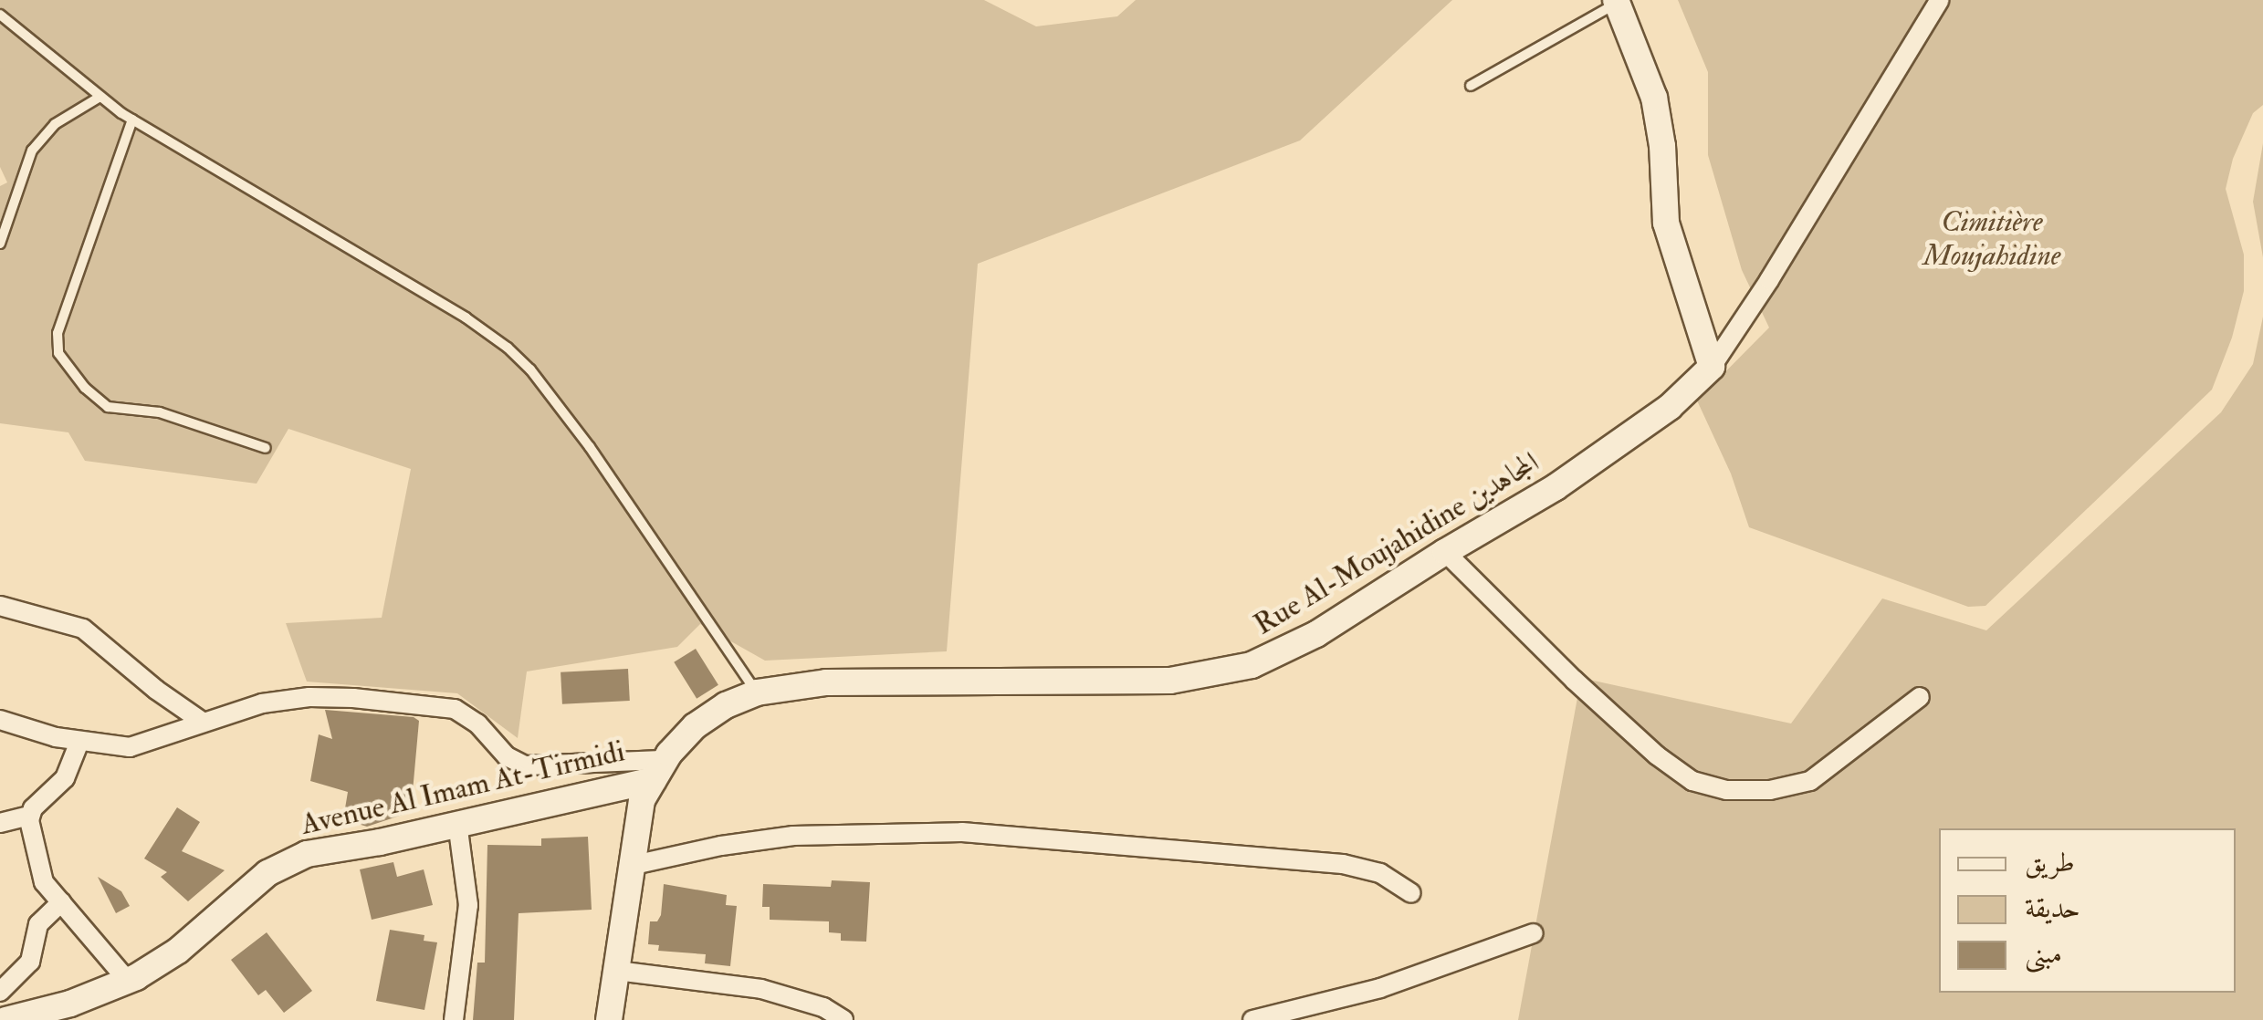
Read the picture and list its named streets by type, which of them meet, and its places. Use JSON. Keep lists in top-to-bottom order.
{
  "streets": {
    "street": ["Rue Al-Moujahidine المجاهدين", "Avenue Al Imam At-Tirmidi"]
  },
  "crossings": [
    ["Rue Al-Moujahidine المجاهدين", "Avenue Al Imam At-Tirmidi"]
  ],
  "parks": ["Cimitière Moujahidine"],
  "legend": ["طريق", "حديقة", "مبنى"]
}
